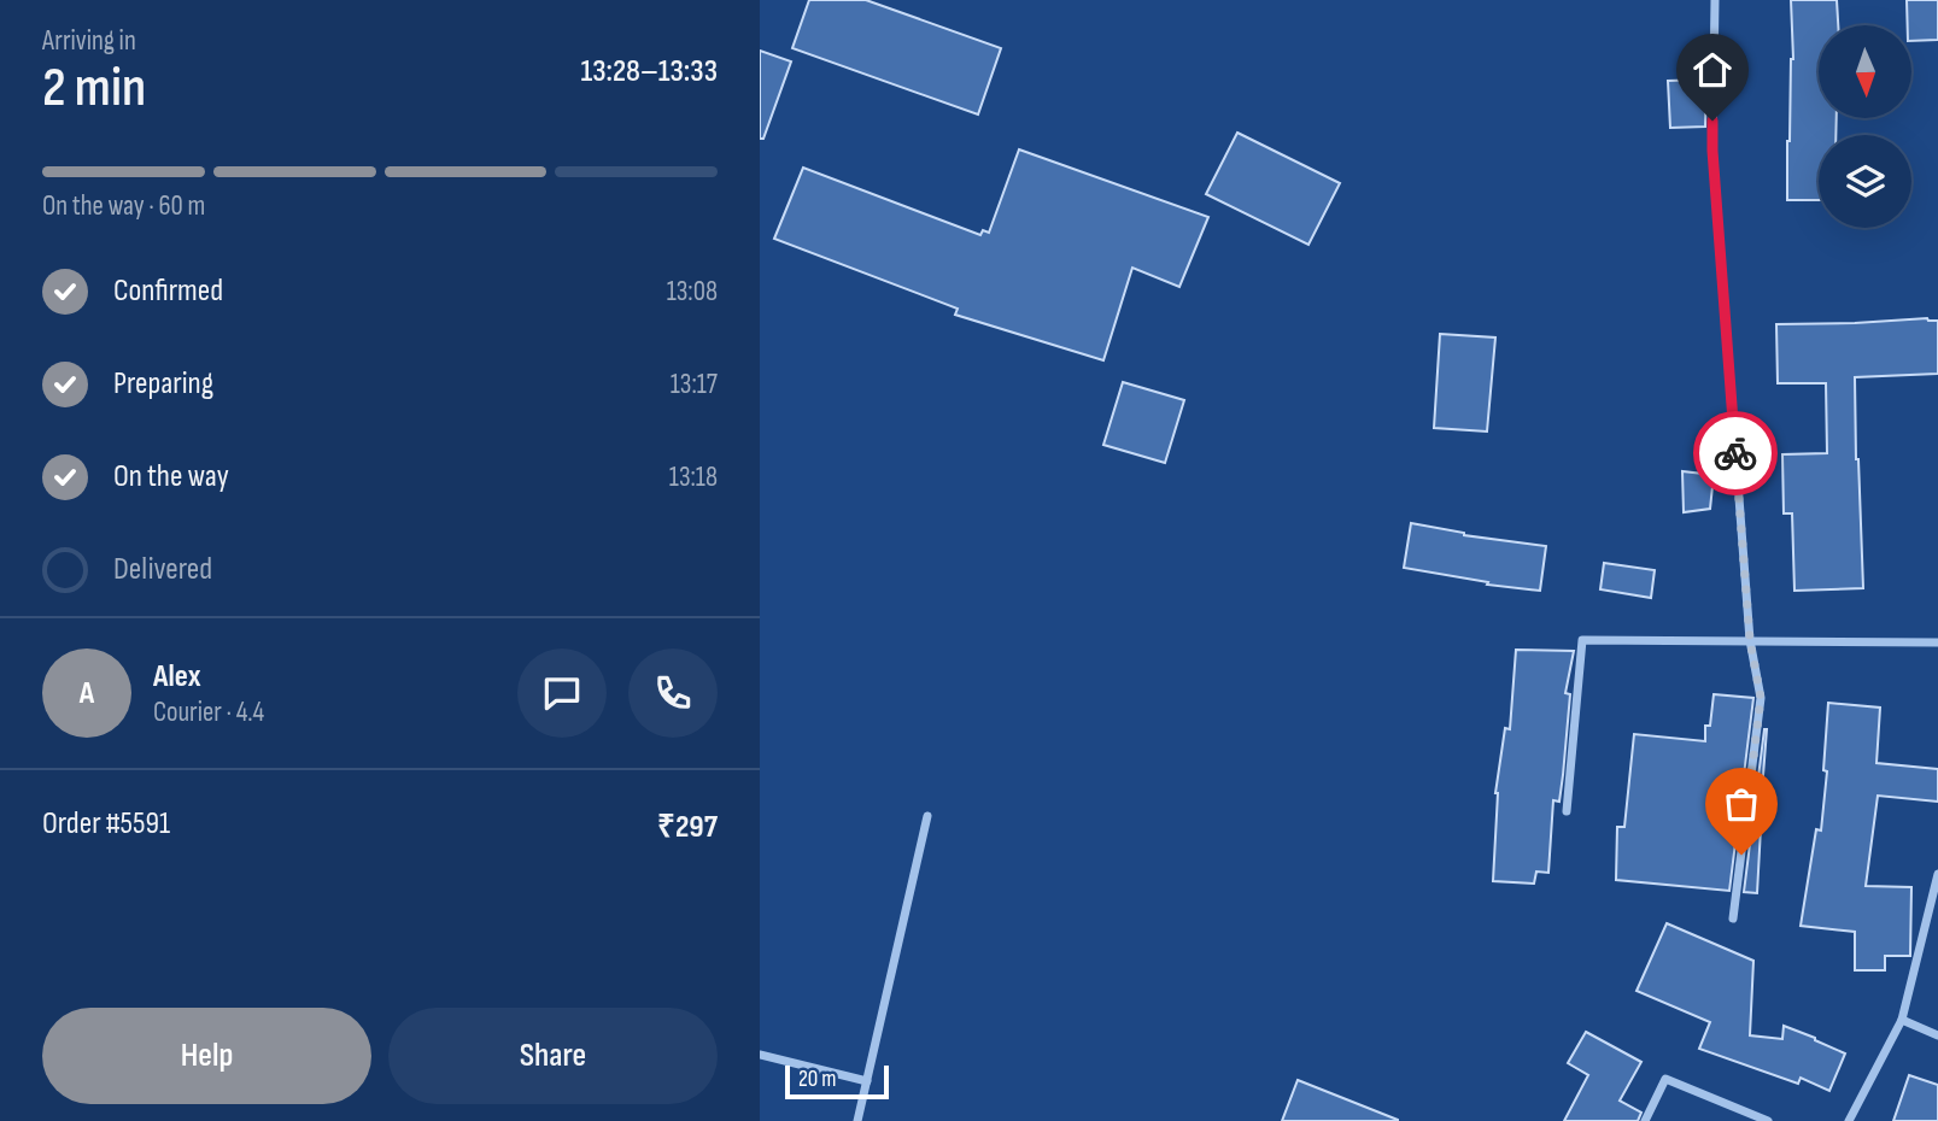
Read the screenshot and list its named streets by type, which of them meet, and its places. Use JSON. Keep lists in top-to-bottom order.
{
  "scale_bar": "20 m",
  "north": "bottom",
  "page": {
    "heading": ["2 min", "Arriving in", "13:28–13:33"],
    "panel": [
      "Alex",
      "Courier · 4.4",
      "Order #5591",
      "₹297"
    ],
    "bar": "On the way · 60 m",
    "list": [
      ["Confirmed", "13:08"],
      ["Preparing", "13:17"],
      ["On the way", "13:18"],
      "Delivered"
    ],
    "round": "A",
    "buttons": ["Help", "Share"],
    "scale": "20 m"
  }
}
